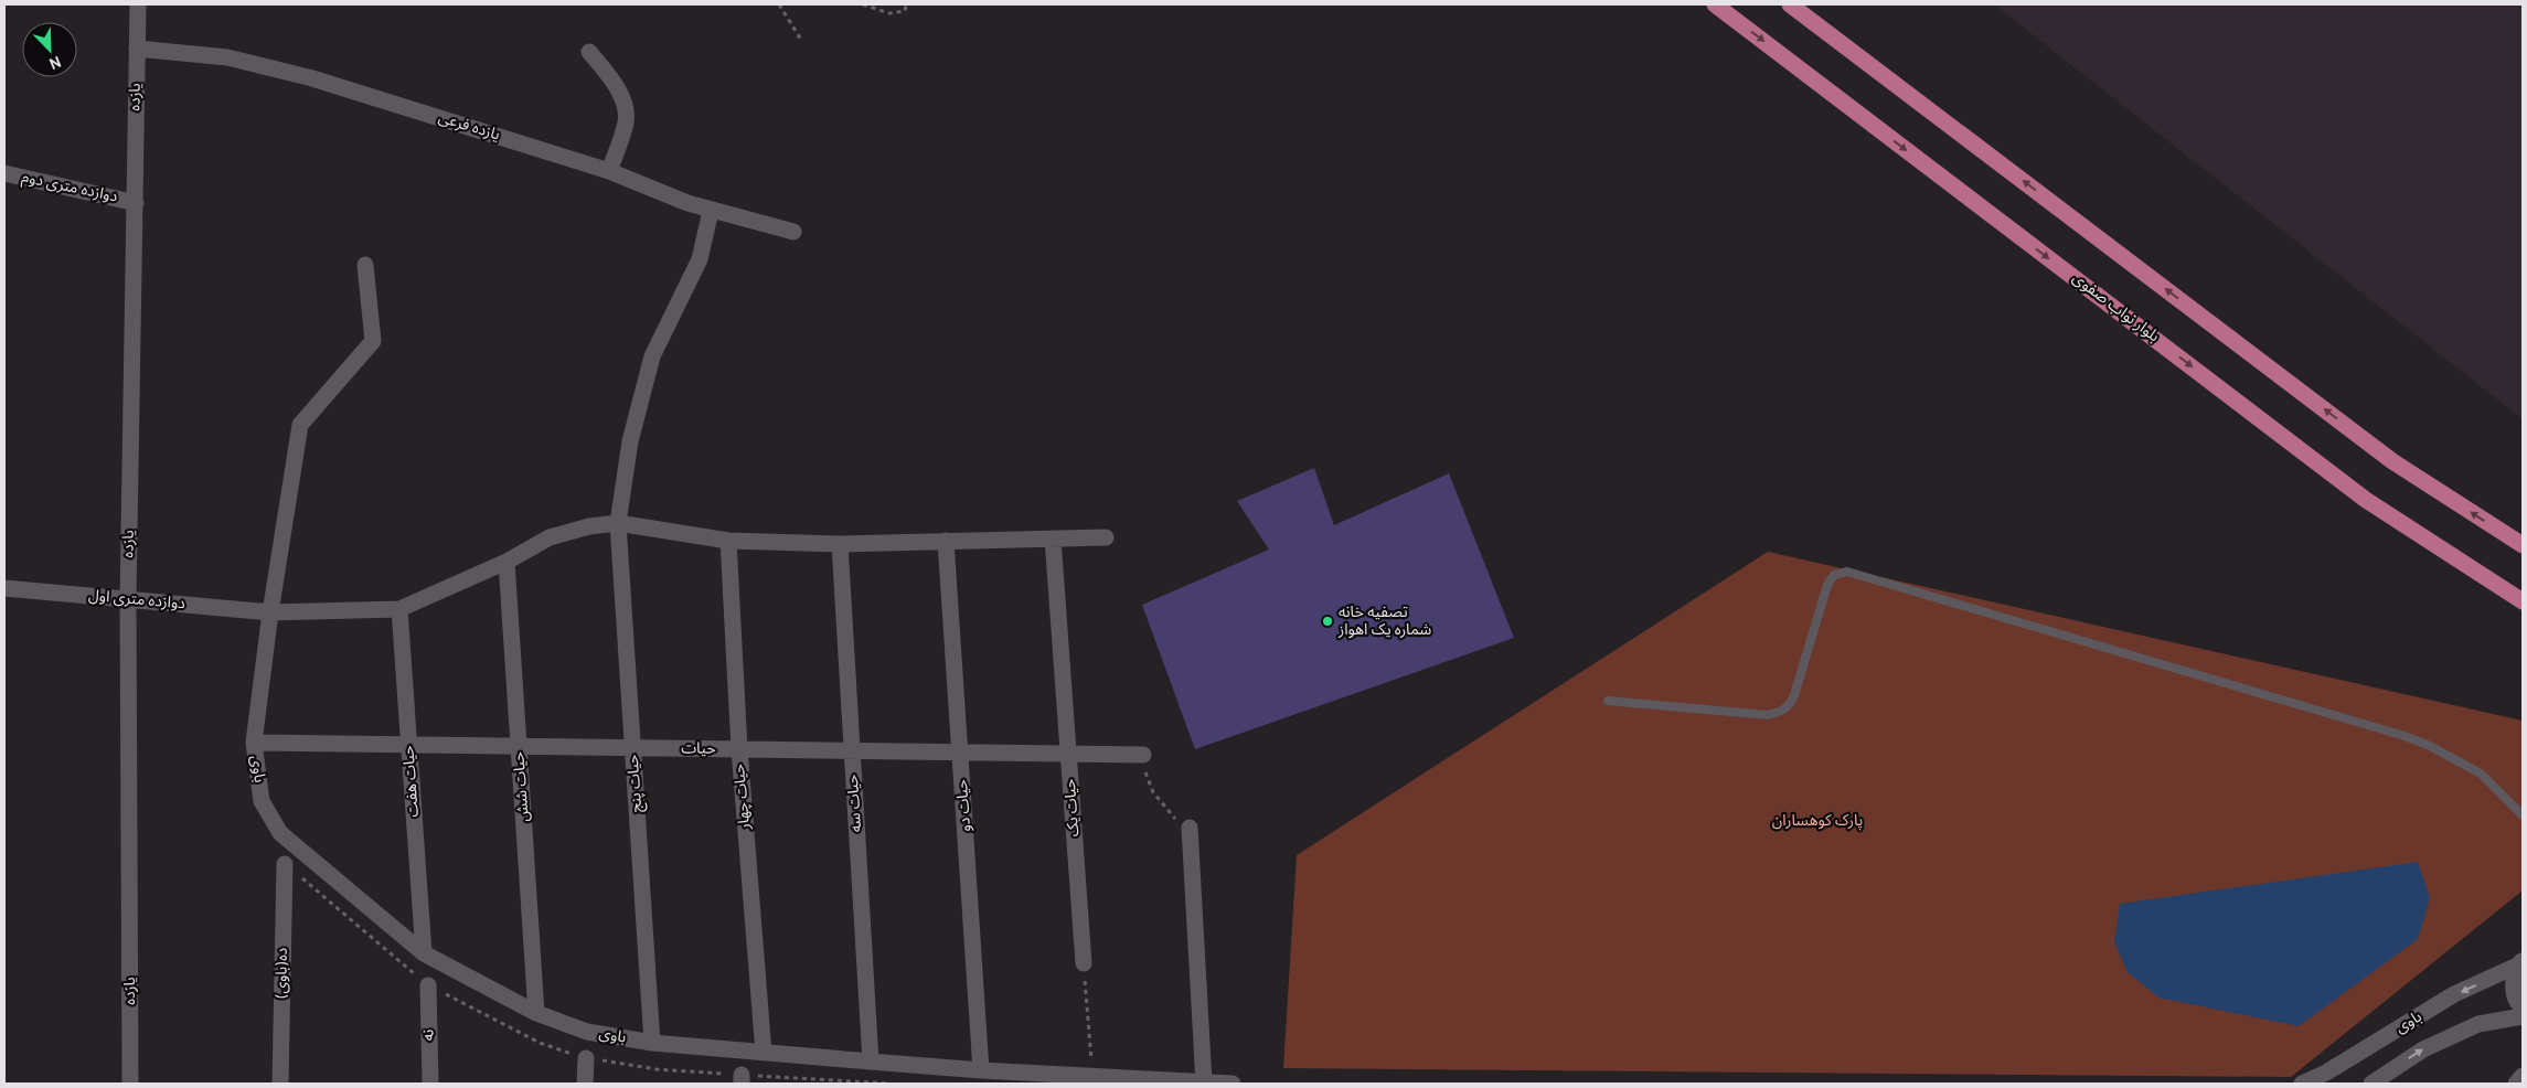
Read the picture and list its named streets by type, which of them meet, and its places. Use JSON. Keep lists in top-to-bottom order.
{
  "streets": {
    "main road": ["بلوار نواب صفوی"],
    "street": [
      "یازده",
      "یازده فرعی",
      "دوازده متری دوم",
      "دوازده متری اول",
      "حیات",
      "باوی",
      "حیات هفت",
      "حیات پنج",
      "حیات شش",
      "حیات چهار",
      "حیات سه",
      "حیات دو",
      "حیات یک",
      "ده(باوی)",
      "نه"
    ]
  },
  "crossings": [
    ["یازده", "یازده فرعی"],
    ["یازده", "دوازده متری دوم"],
    ["یازده", "دوازده متری اول"],
    ["یازده فرعی", "حیات پنج"],
    ["دوازده متری اول", "باوی"],
    ["دوازده متری اول", "حیات هفت"],
    ["حیات", "باوی"],
    ["حیات", "حیات هفت"],
    ["حیات", "حیات پنج"],
    ["حیات", "حیات شش"],
    ["حیات", "حیات چهار"],
    ["حیات", "حیات سه"],
    ["حیات", "حیات دو"],
    ["حیات", "حیات یک"],
    ["باوی", "حیات هفت"],
    ["باوی", "حیات پنج"],
    ["باوی", "حیات شش"],
    ["باوی", "حیات چهار"],
    ["باوی", "حیات سه"],
    ["باوی", "حیات دو"]
  ],
  "parks": ["پارک کوهساران"],
  "places": ["تصفیه خانه شماره یک اهواز"],
  "north": "bottom right"
}
